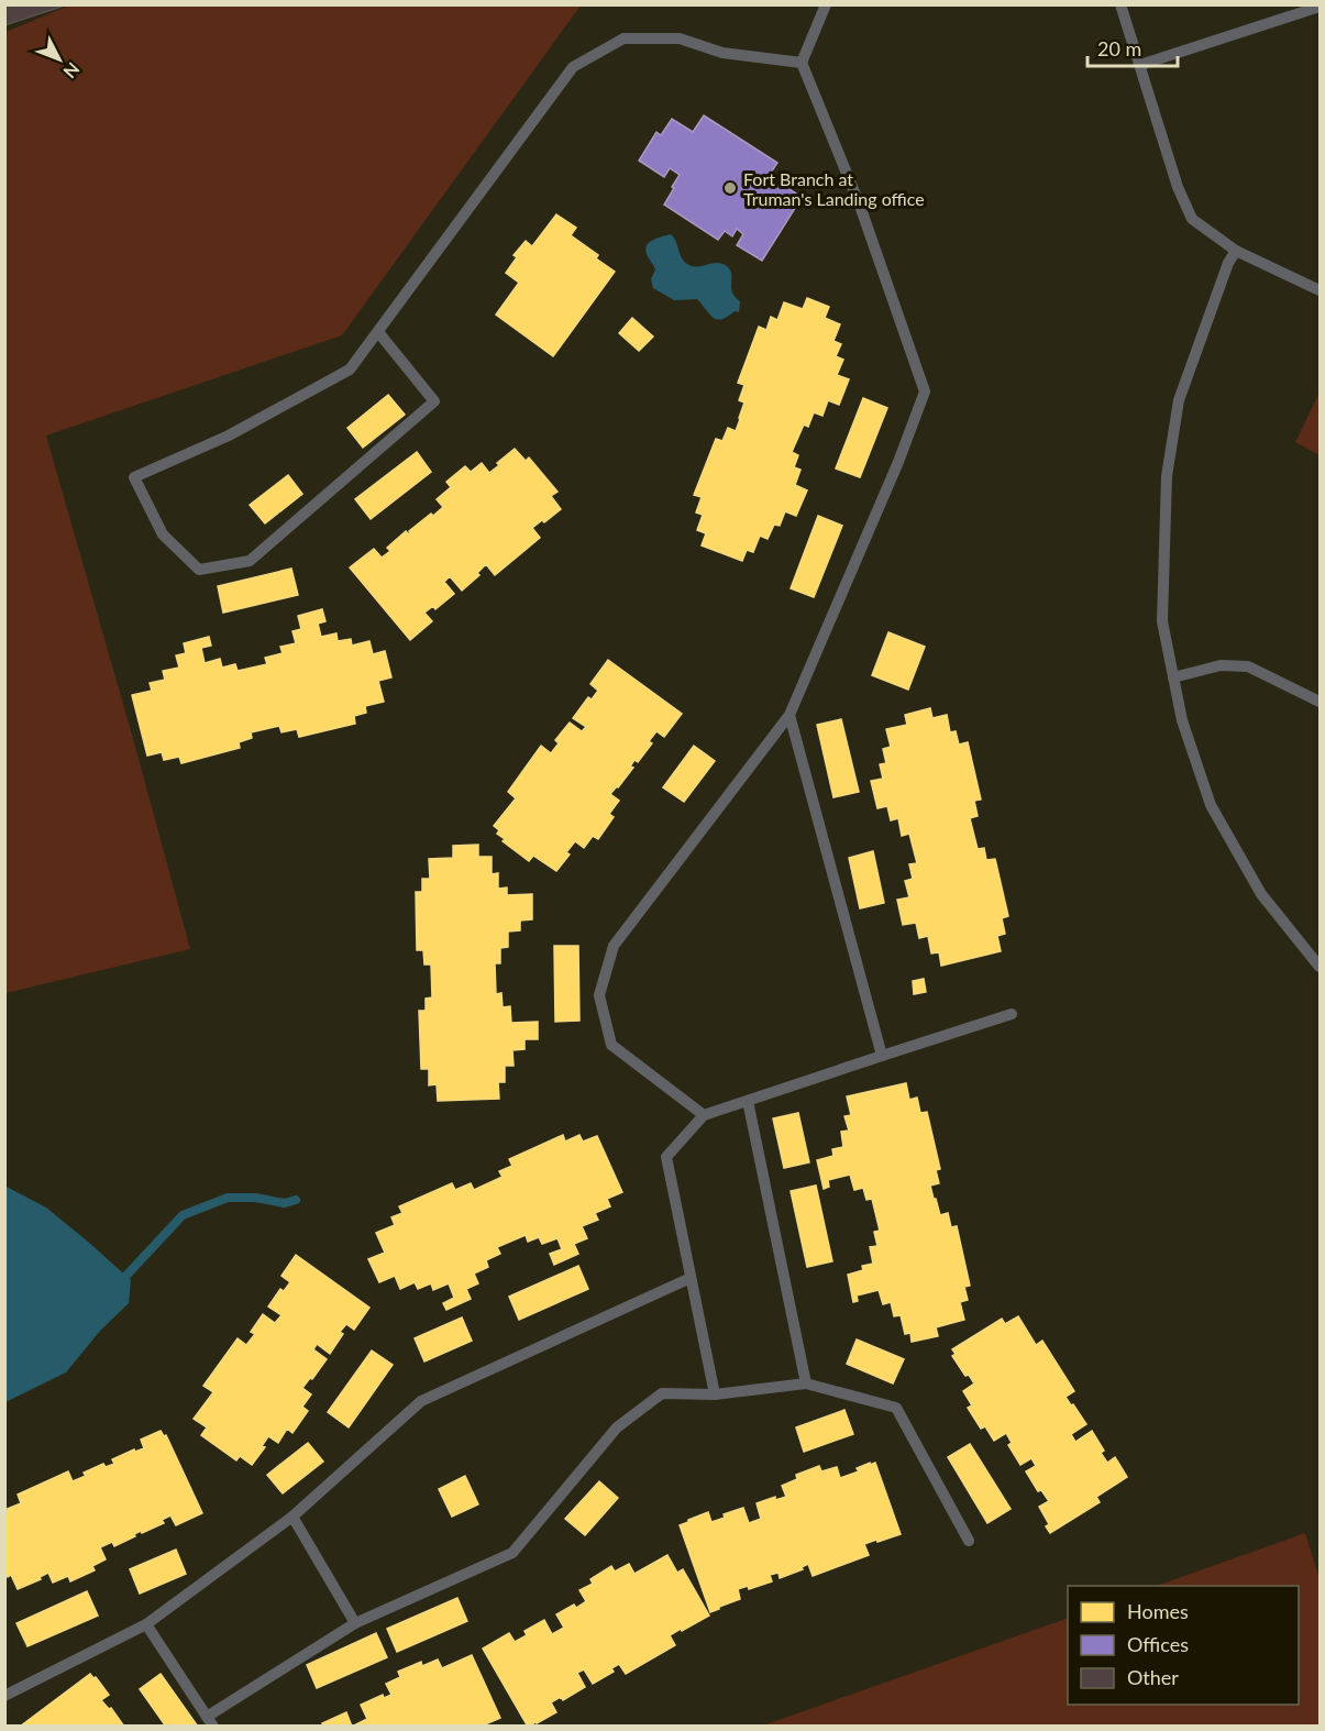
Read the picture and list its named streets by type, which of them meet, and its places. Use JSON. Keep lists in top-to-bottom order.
{
  "places": ["Fort Branch at Truman's Landing office"],
  "legend": ["Homes", "Offices", "Other"],
  "scale_bar": "20 m",
  "north": "bottom right"
}
